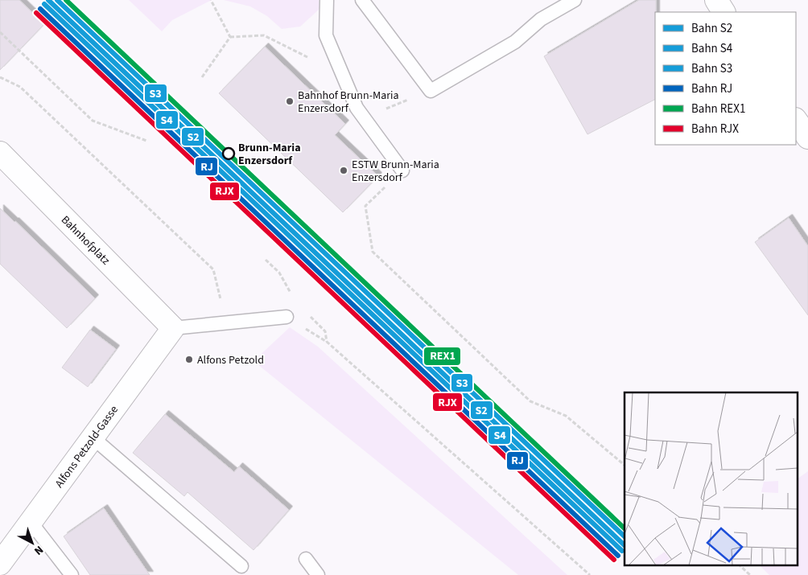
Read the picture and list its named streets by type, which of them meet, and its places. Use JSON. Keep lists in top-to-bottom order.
{
  "streets": {
    "street": ["Bahnhofplatz", "Alfons Petzold-Gasse"]
  },
  "crossings": [
    ["Bahnhofplatz", "Alfons Petzold-Gasse"]
  ],
  "places": [
    "Bahnhof Brunn-Maria Enzersdorf",
    "Brunn-Maria Enzersdorf",
    "ESTW Brunn-Maria Enzersdorf",
    "Alfons Petzold"
  ],
  "lines": [
    "rail line S2",
    "rail line S3",
    "rail line REX1",
    "rail line S4",
    "rail line RJ",
    "rail line RJX"
  ],
  "legend": [
    "Bahn S2",
    "Bahn S4",
    "Bahn S3",
    "Bahn RJ",
    "Bahn REX1",
    "Bahn RJX"
  ],
  "north": "bottom right"
}
